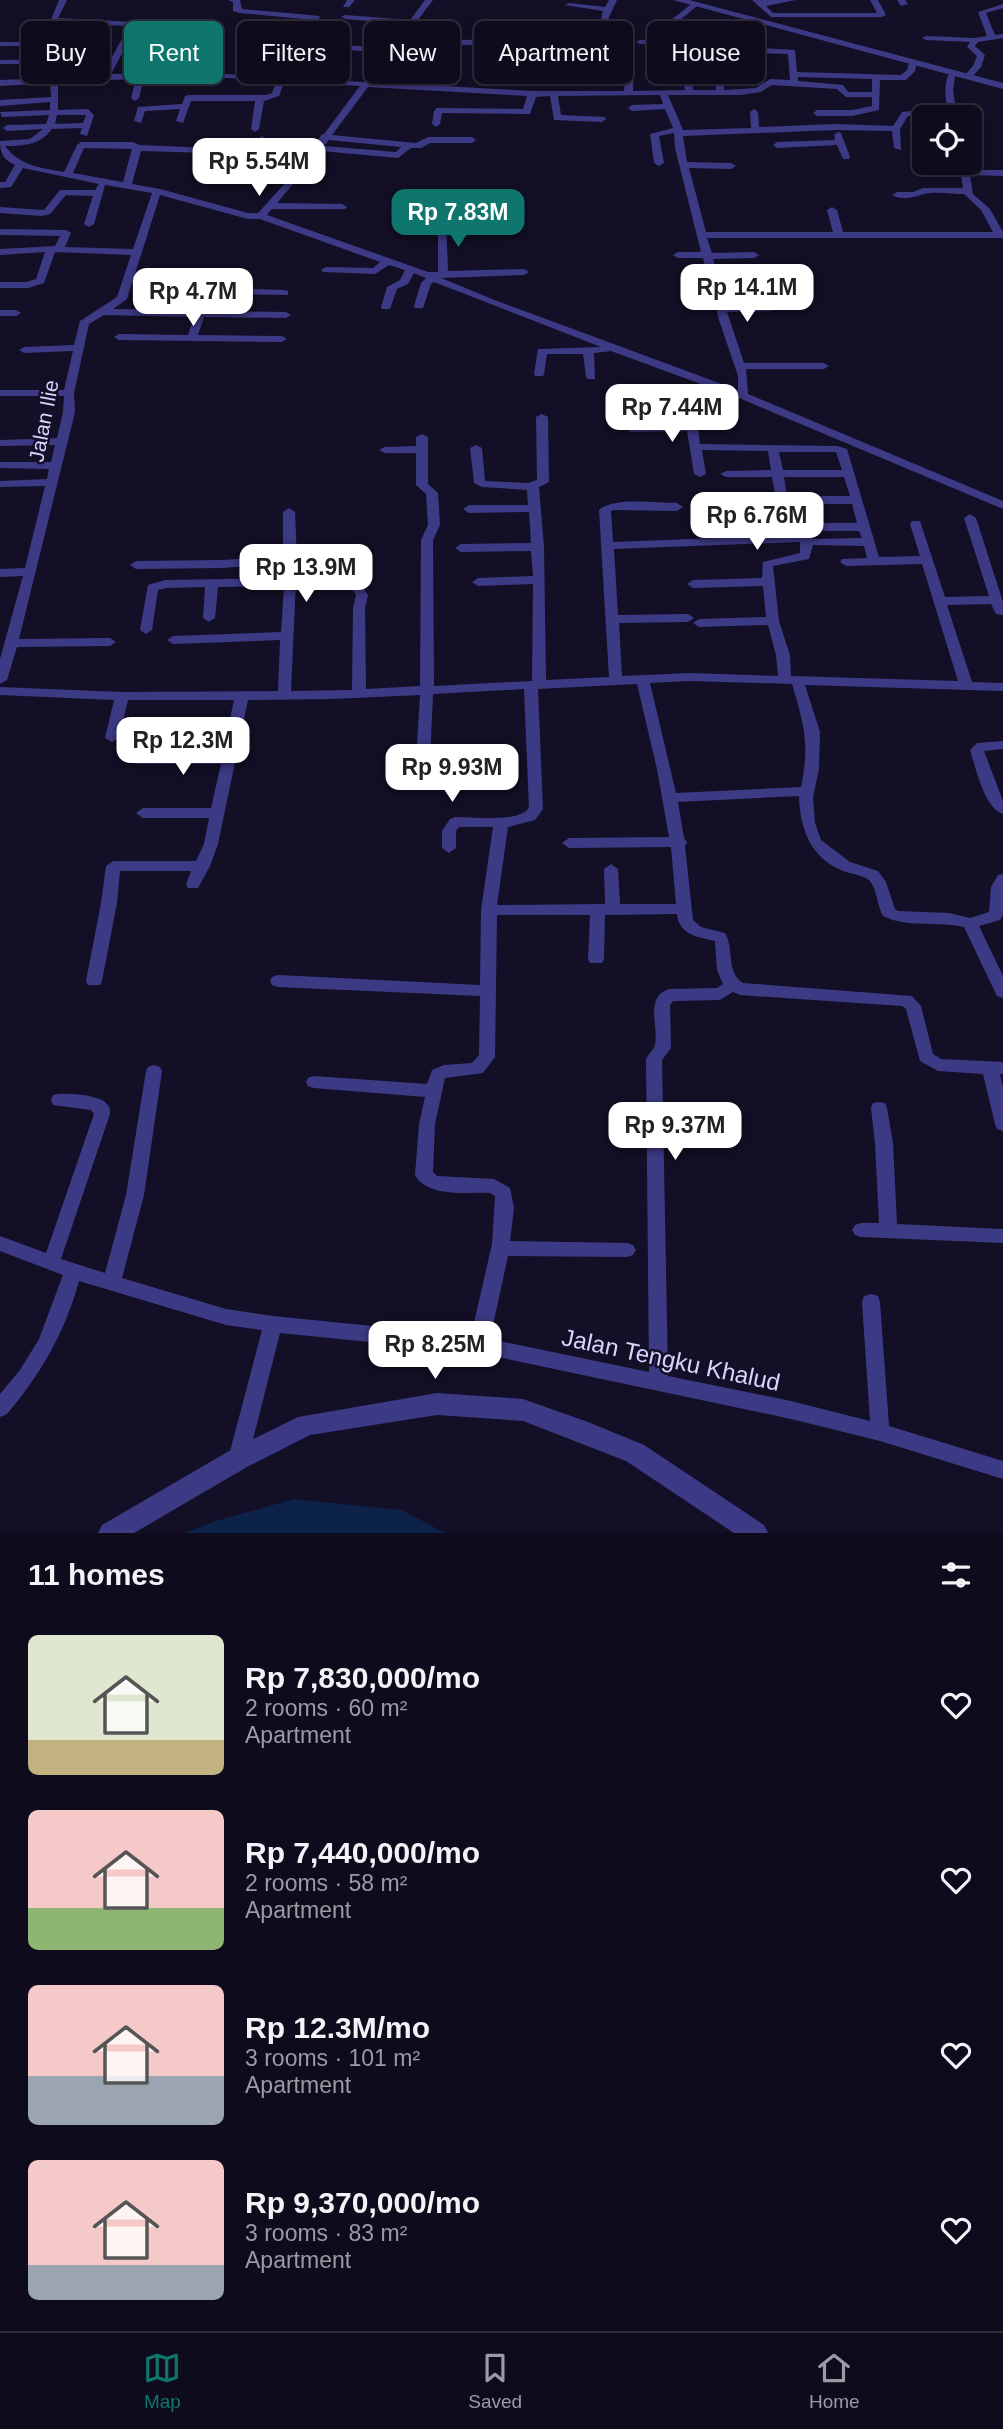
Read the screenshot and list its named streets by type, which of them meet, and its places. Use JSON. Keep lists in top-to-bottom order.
{
  "streets": {
    "street": ["Jalan Ilie", "Jalan Tengku Khalud"]
  },
  "page": {
    "chip": [
      "Buy",
      "Rent",
      "Filters",
      "New",
      "Apartment",
      "House"
    ],
    "price": [
      "Rp 5.54M",
      "Rp 7.83M",
      "Rp 14.1M",
      "Rp 4.7M",
      "Rp 7.44M",
      "Rp 6.76M",
      "Rp 13.9M",
      "Rp 12.3M",
      "Rp 9.93M",
      "Rp 9.37M",
      "Rp 8.25M"
    ],
    "heading": "11 homes",
    "list": [
      {
        "name": "Rp 7,830,000/mo",
        "note": "2 rooms · 60 m² · Apartment"
      },
      {
        "name": "Rp 7,440,000/mo",
        "note": "2 rooms · 58 m² · Apartment"
      },
      {
        "name": "Rp 12.3M/mo",
        "note": "3 rooms · 101 m² · Apartment"
      },
      {
        "name": "Rp 9,370,000/mo",
        "note": "3 rooms · 83 m² · Apartment"
      }
    ],
    "tabs": ["Map", "Saved", "Home"]
  }
}
